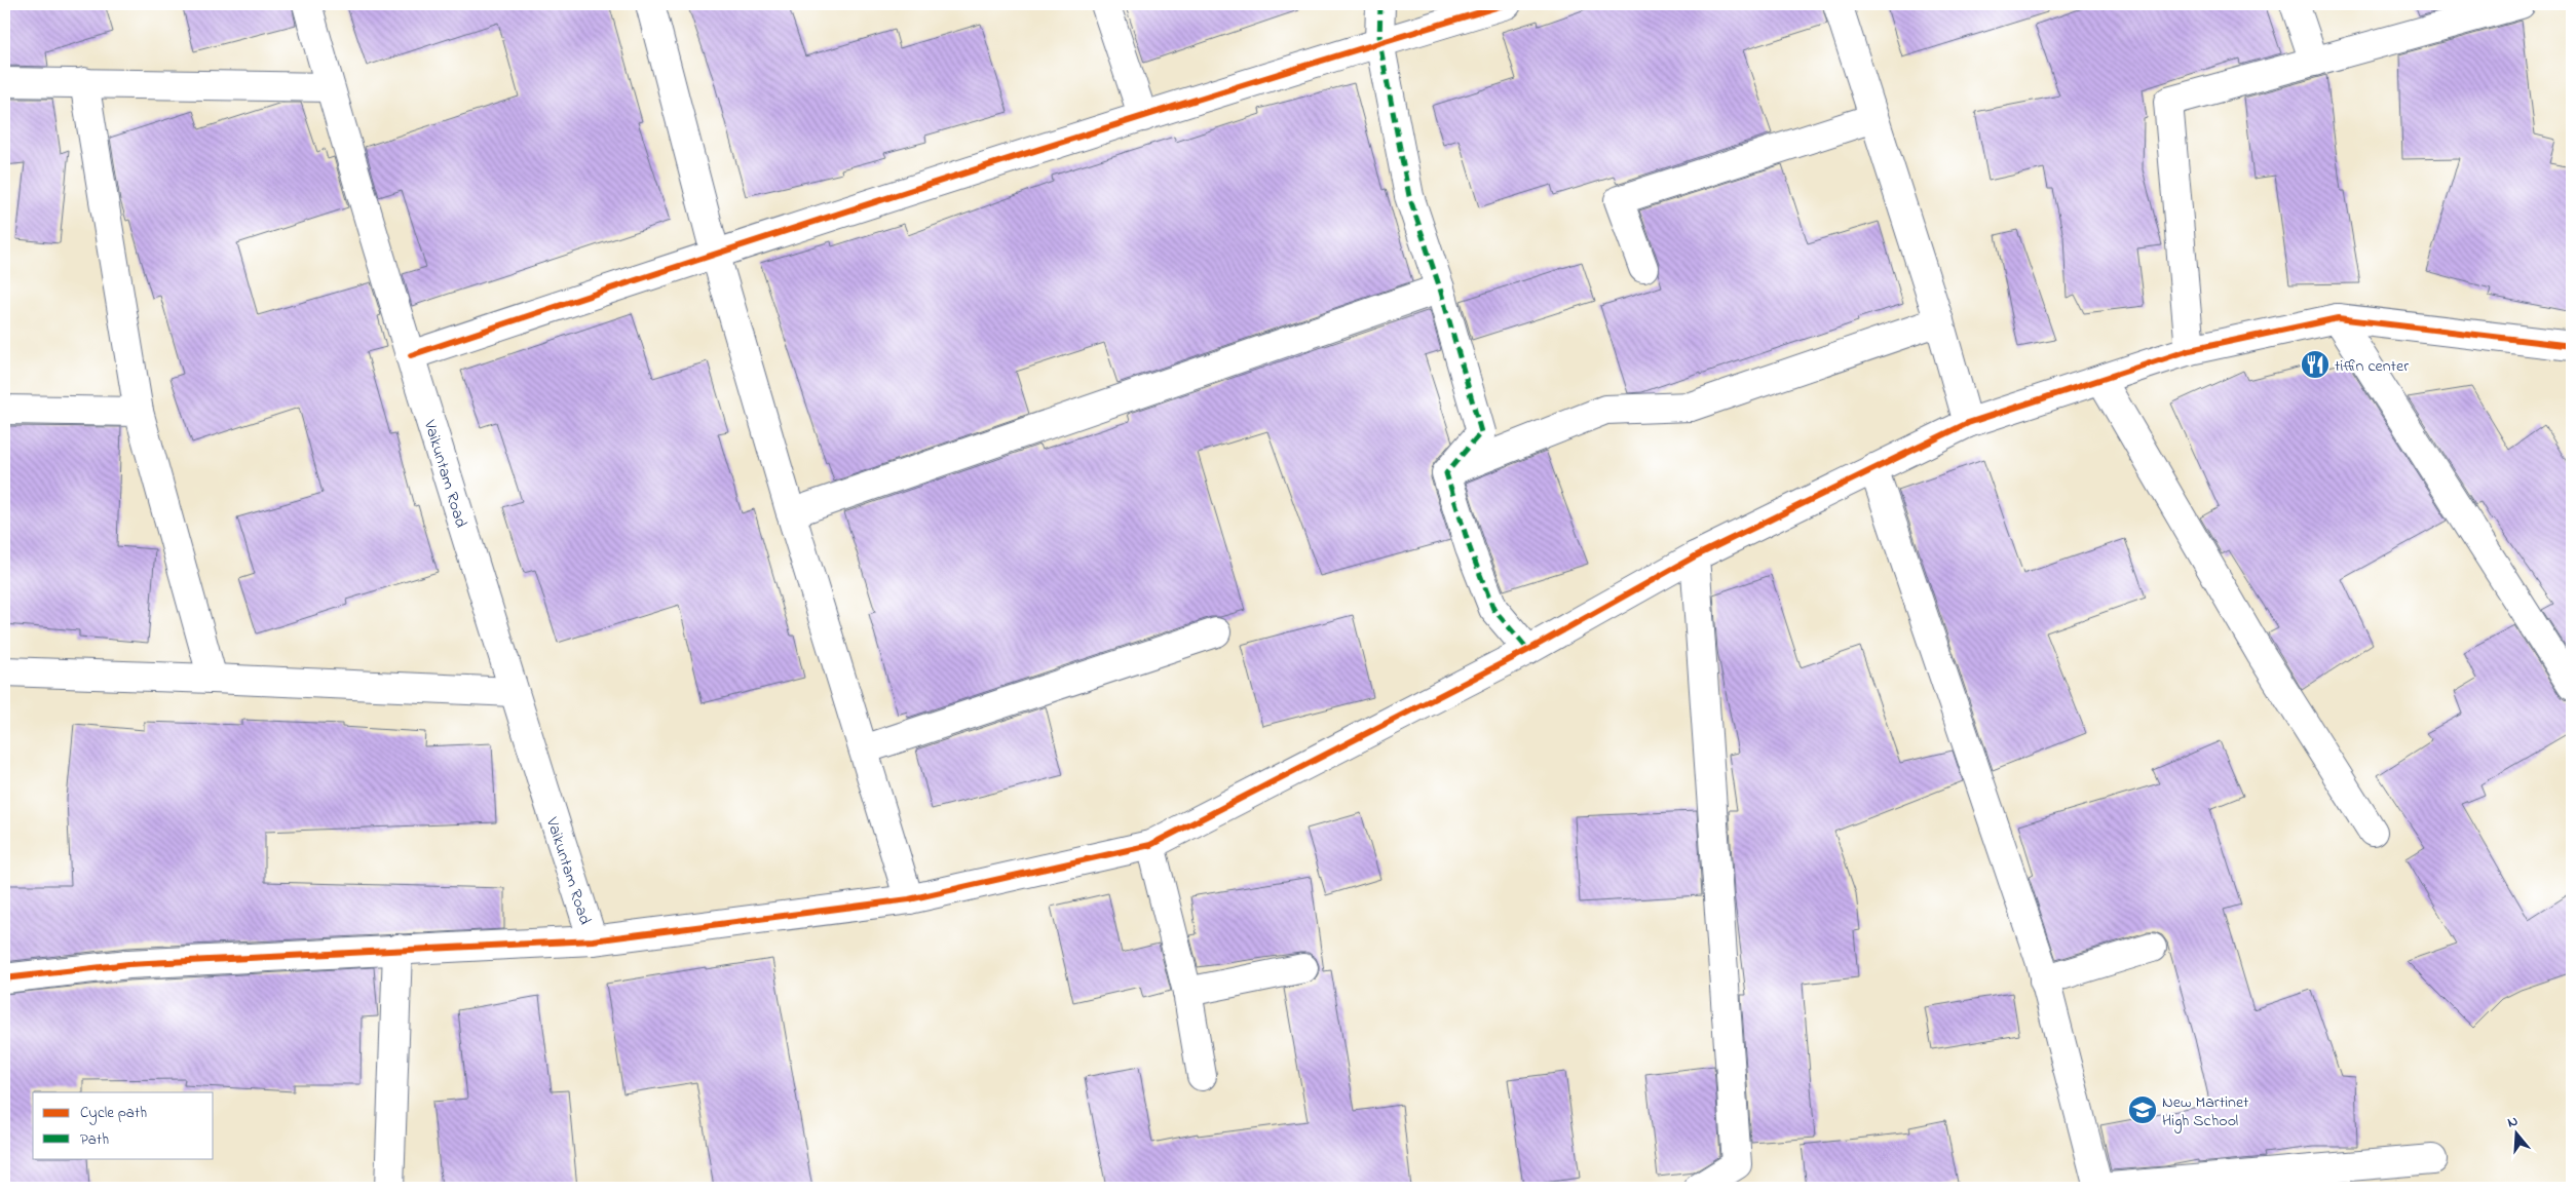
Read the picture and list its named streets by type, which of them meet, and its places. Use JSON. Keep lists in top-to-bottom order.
{
  "streets": {
    "street": ["Vaikuntam Road"]
  },
  "places": {
    "restaurant": ["tiffin center"],
    "school or university": ["New Martinet High School"]
  },
  "legend": ["Cycle path", "Path"],
  "north": "top"
}
